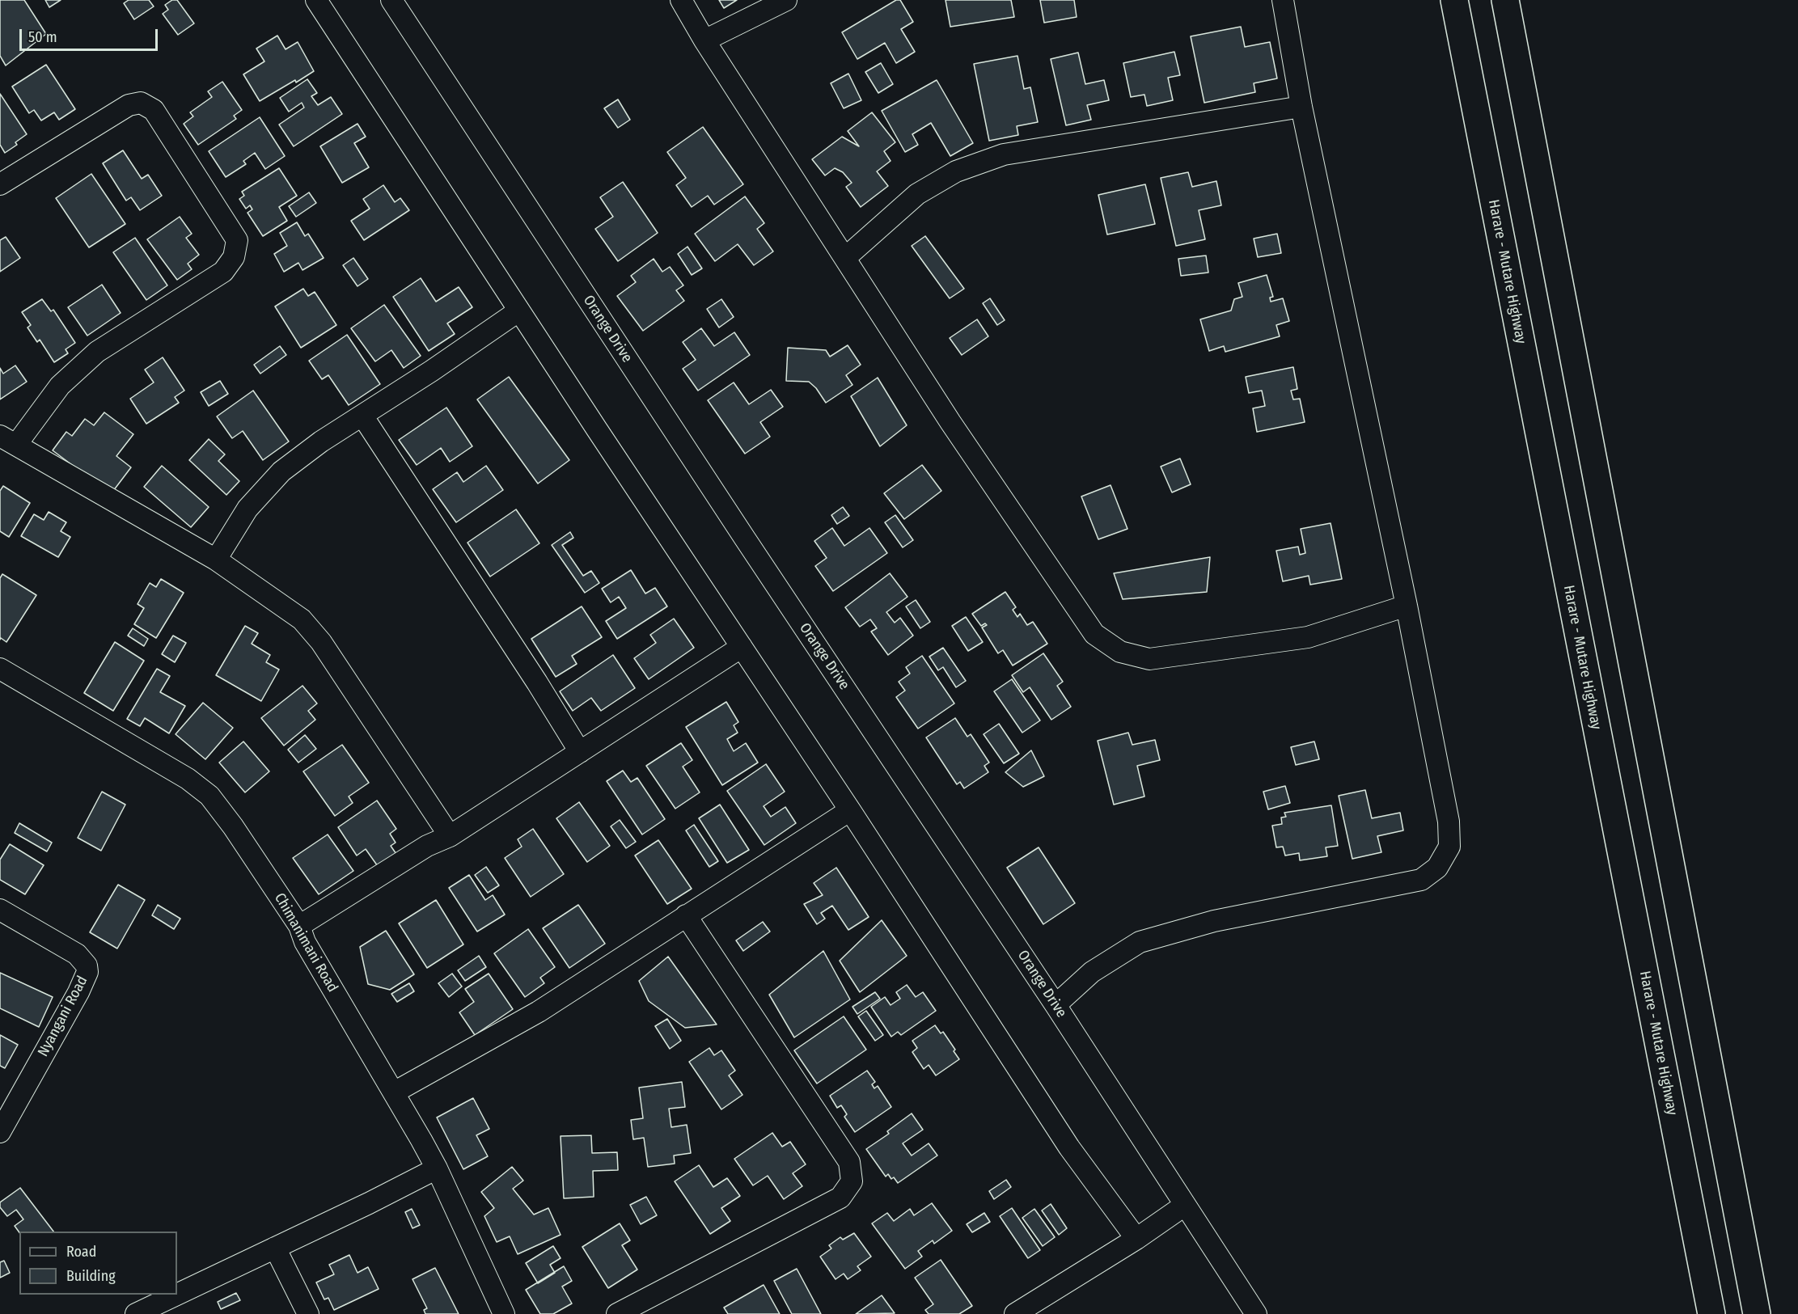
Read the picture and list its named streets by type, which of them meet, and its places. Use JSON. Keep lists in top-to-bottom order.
{
  "streets": {
    "highway": ["Harare - Mutare Highway"],
    "street": ["Orange Drive", "Chimanimani Road", "Nyangani Road"]
  },
  "legend": ["Road", "Building"],
  "scale_bar": "50 m"
}
